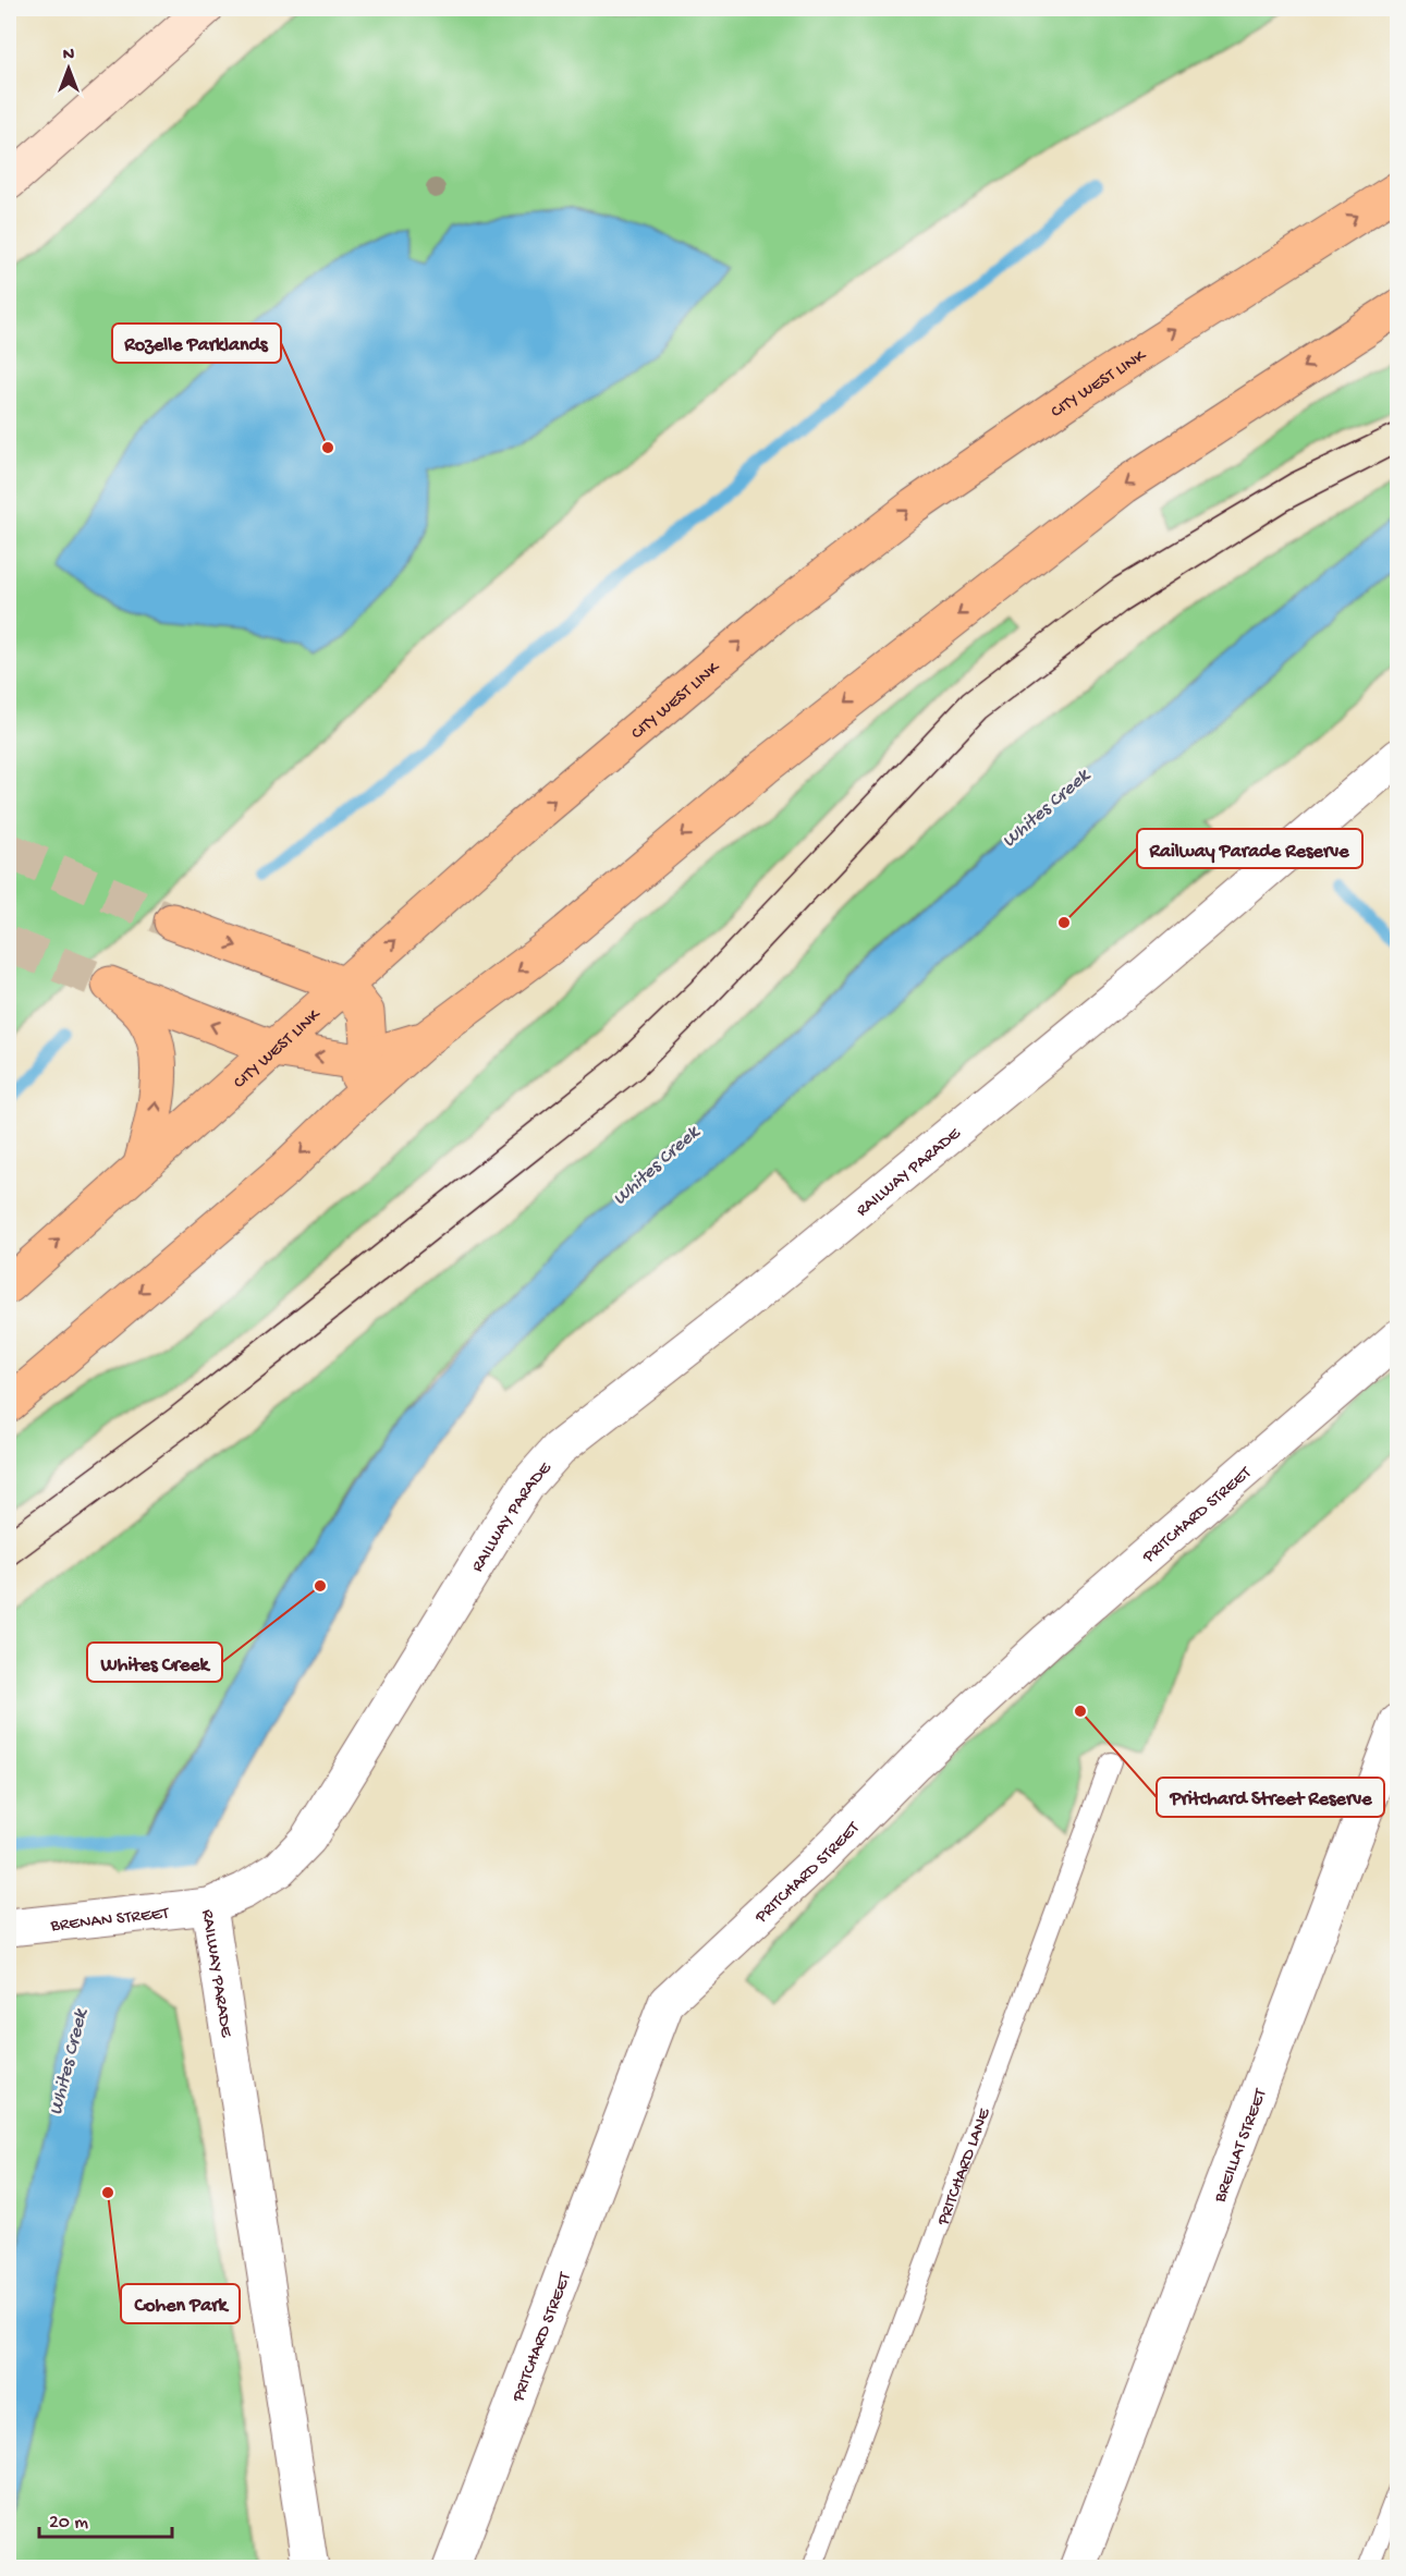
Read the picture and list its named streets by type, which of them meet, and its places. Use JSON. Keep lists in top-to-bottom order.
{
  "streets": {
    "highway": ["CITY WEST LINK"],
    "street": [
      "RAILWAY PARADE",
      "PRITCHARD STREET",
      "BRENAN STREET",
      "BREILLAT STREET"
    ],
    "lane": ["PRITCHARD LANE"]
  },
  "crossings": [
    ["RAILWAY PARADE", "BRENAN STREET"]
  ],
  "water": ["Whites Creek"],
  "places": [
    "Rozelle Parklands",
    "Railway Parade Reserve",
    "Whites Creek",
    "Pritchard Street Reserve",
    "Cohen Park"
  ],
  "scale_bar": "20 m",
  "north": "top"
}
